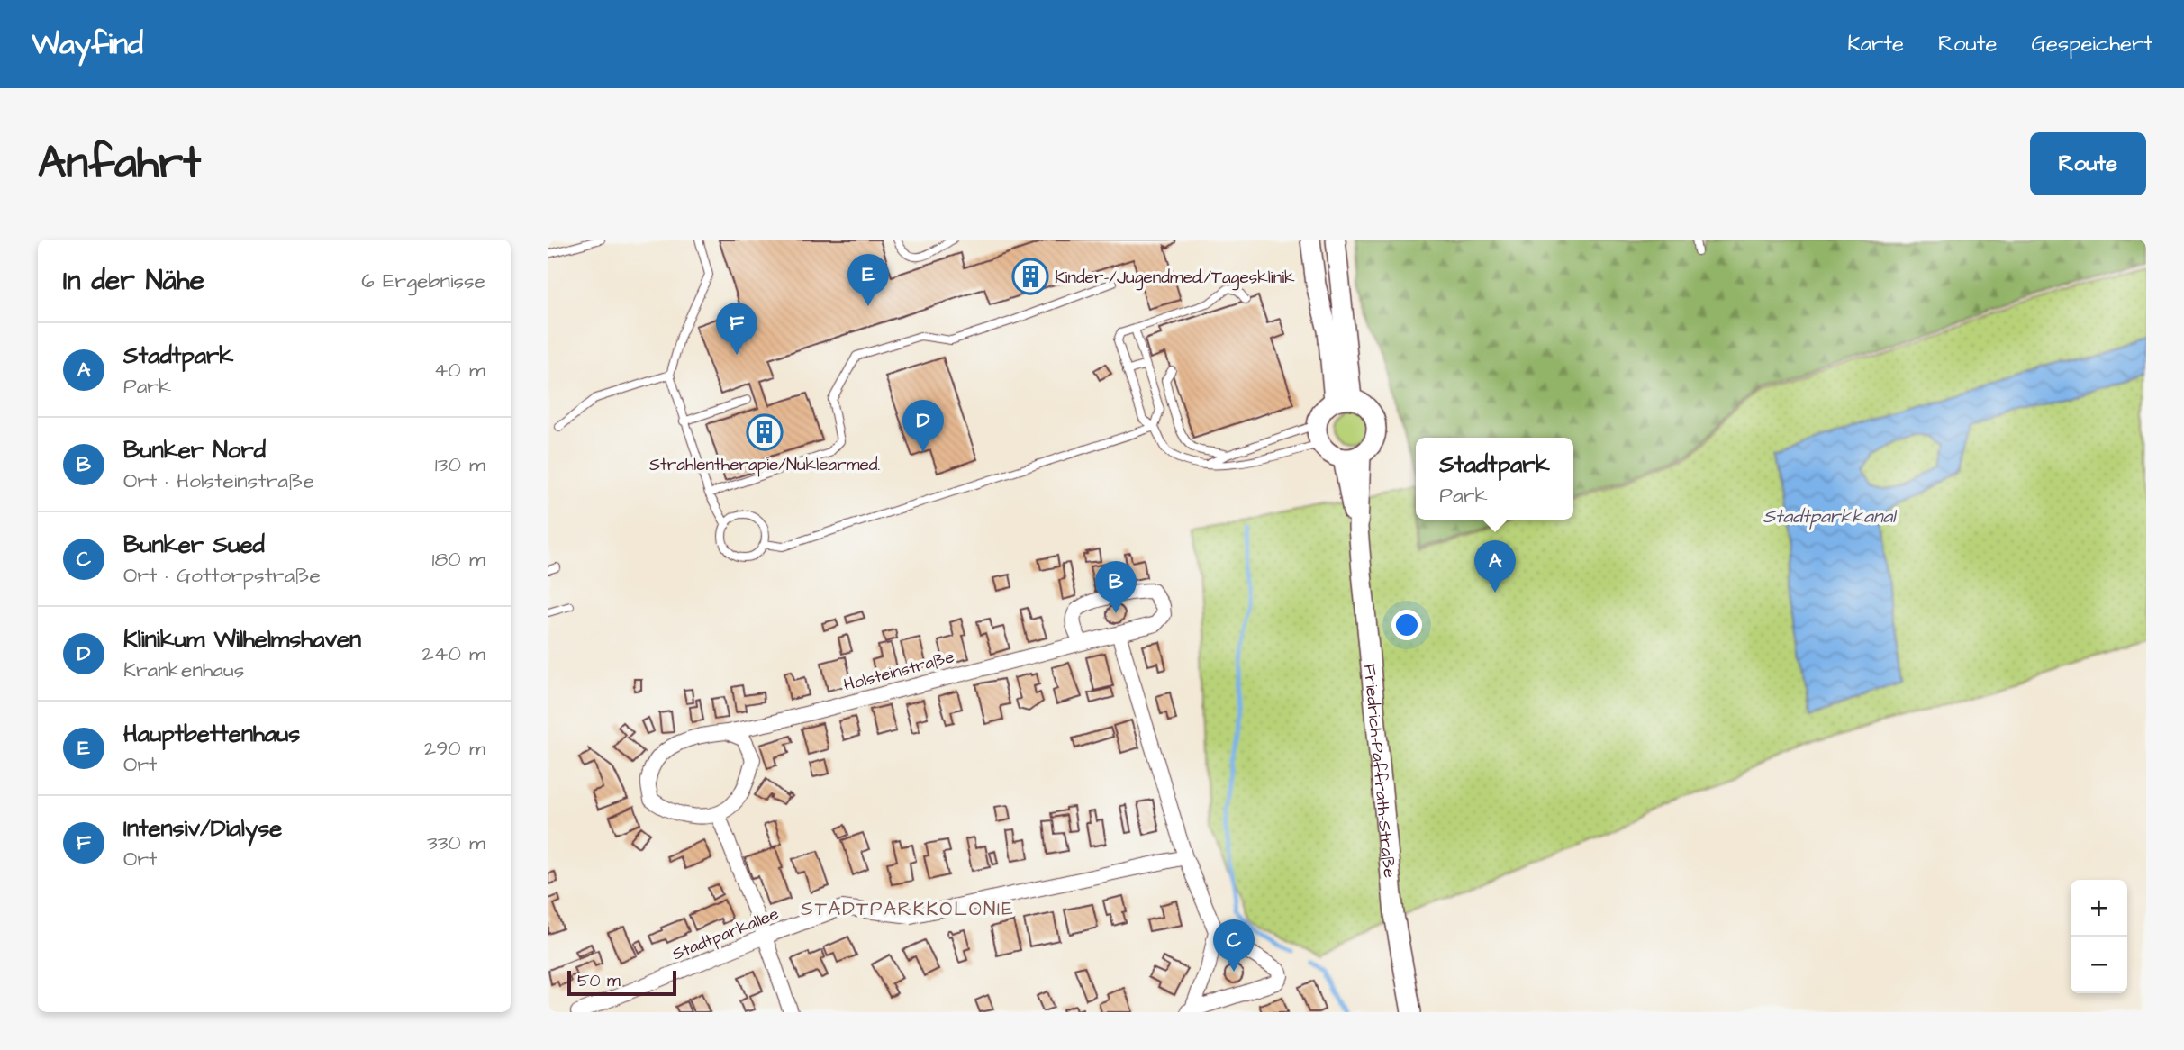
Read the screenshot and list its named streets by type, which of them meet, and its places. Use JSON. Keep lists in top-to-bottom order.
{
  "streets": {
    "main road": ["Friedrich-Paffrath-Straße"],
    "street": ["Holsteinstraße", "Stadtparkallee"]
  },
  "districts": ["STADTPARKKOLONIE"],
  "water": ["Stadtparkkanal"],
  "places": {
    "building": ["Kinder-/Jugendmed./Tagesklinik", "Strahlentherapie/Nuklearmed."]
  },
  "scale_bar": "50 m",
  "page": {
    "header": "Wayfind",
    "nav": ["Karte", "Route", "Gespeichert"],
    "buttons": "Route",
    "title": "Anfahrt",
    "heading": ["In der Nähe", "6 Ergebnisse"],
    "pins": [
      "E",
      "F",
      "D",
      "A",
      "B",
      "C"
    ],
    "list": [
      {
        "mark": "A",
        "name": "Stadtpark",
        "note": "Park",
        "value": "40 m"
      },
      {
        "mark": "B",
        "name": "Bunker Nord",
        "note": "Ort · Holsteinstraße",
        "value": "130 m"
      },
      {
        "mark": "C",
        "name": "Bunker Sued",
        "note": "Ort · Gottorpstraße",
        "value": "180 m"
      },
      {
        "mark": "D",
        "name": "Klinikum Wilhelmshaven",
        "note": "Krankenhaus",
        "value": "240 m"
      },
      {
        "mark": "E",
        "name": "Hauptbettenhaus",
        "note": "Ort",
        "value": "290 m"
      },
      {
        "mark": "F",
        "name": "Intensiv/Dialyse",
        "note": "Ort",
        "value": "330 m"
      }
    ],
    "popup": ["Stadtpark", "Park"],
    "map_buttons": ["+", "−"],
    "scale": "50 m"
  }
}
